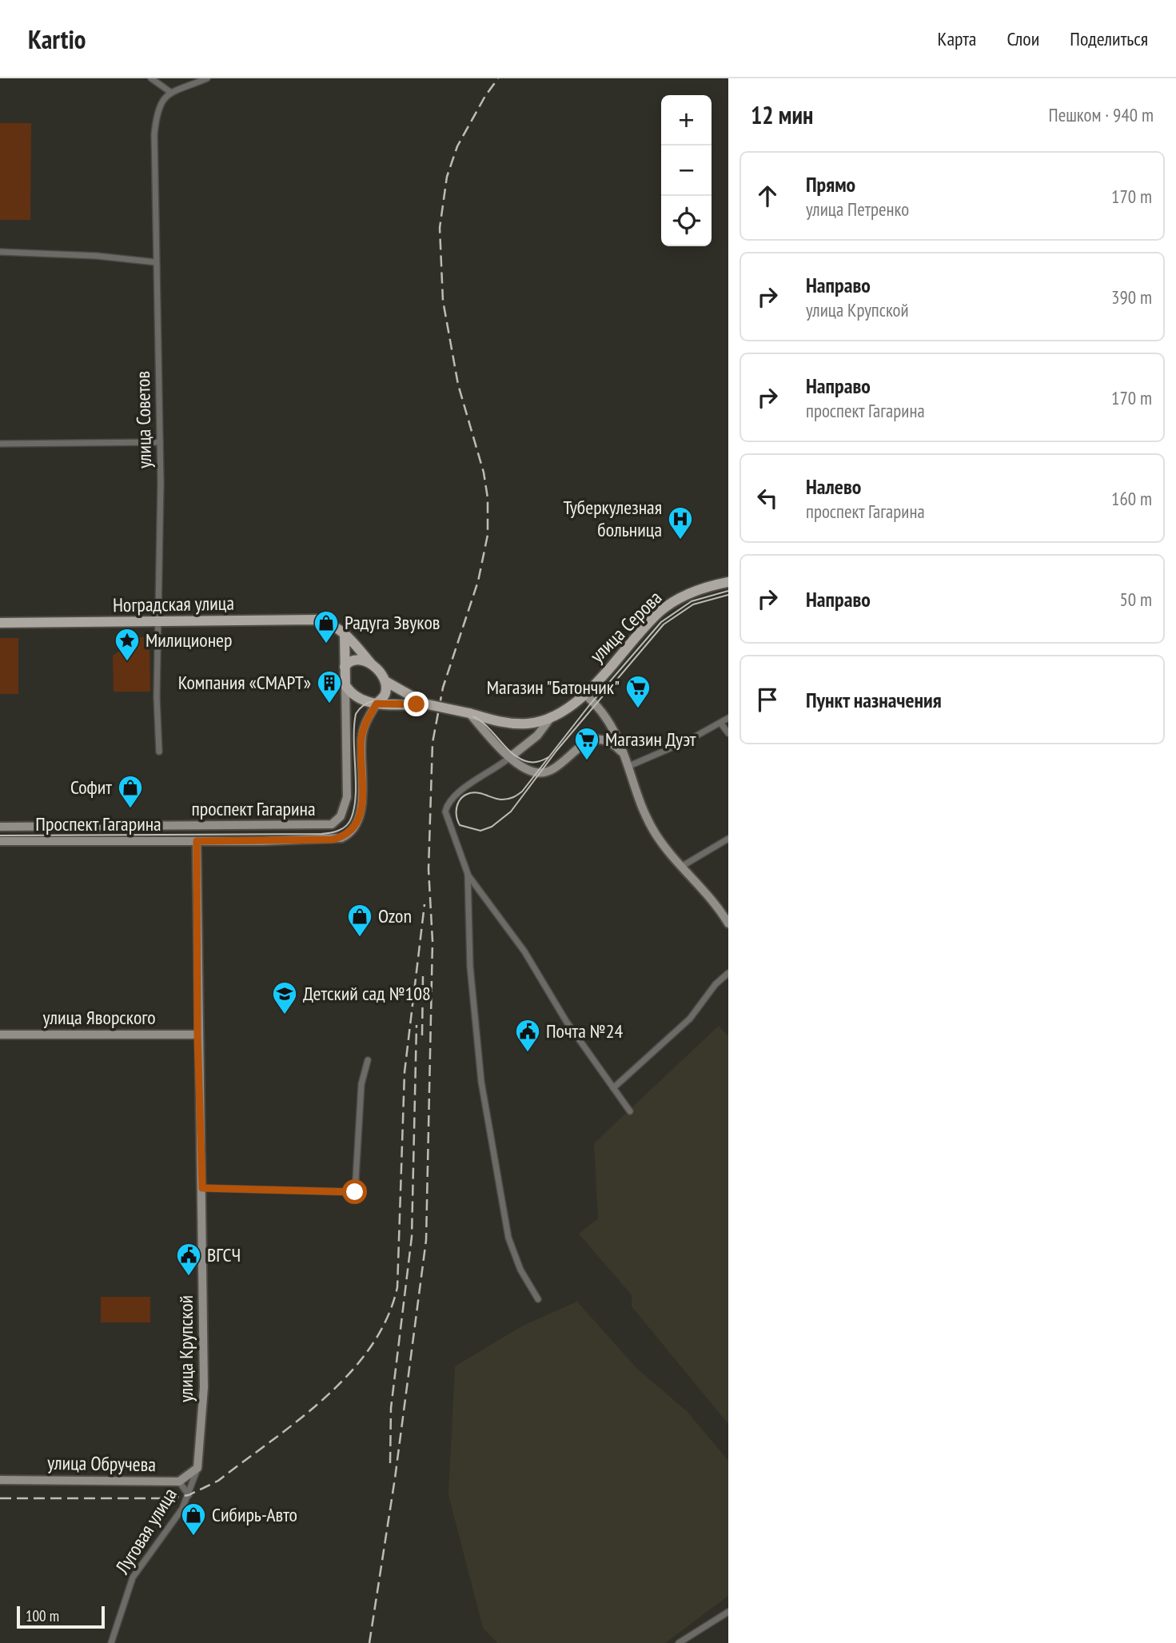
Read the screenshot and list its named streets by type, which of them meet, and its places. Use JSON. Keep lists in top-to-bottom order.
{
  "streets": {
    "main road": [
      "Ноградская улица",
      "улица Серова",
      "проспект Гагарина",
      "Проспект Гагарина",
      "улица Яворского",
      "улица Крупской",
      "улица Обручева"
    ],
    "street": ["улица Советов", "Луговая улица"]
  },
  "crossings": [
    ["улица Советов", "Ноградская улица"],
    ["проспект Гагарина", "Проспект Гагарина"],
    ["проспект Гагарина", "улица Крупской"],
    ["Проспект Гагарина", "улица Крупской"],
    ["улица Яворского", "улица Крупской"],
    ["улица Крупской", "улица Обручева"],
    ["улица Крупской", "Луговая улица"],
    ["улица Обручева", "Луговая улица"]
  ],
  "places": {
    "hospital": ["Туберкулезная больница"],
    "shop": [
      "Радуга Звуков",
      "Софит",
      "Ozon",
      "Сибирь-Авто"
    ],
    "place": ["Милиционер"],
    "building": ["Компания «СМАРТ»"],
    "supermarket": ["Магазин \"Батончик\"", "Магазин Дуэт"],
    "school or university": ["Детский сад №108"],
    "public building": ["Почта №24", "ВГСЧ"]
  },
  "scale_bar": "100 m",
  "page": {
    "header": "Kartio",
    "nav": ["Карта", "Слои", "Поделиться"],
    "heading": ["12 мин", "Пешком · 940 m"],
    "map_buttons": ["+", "−"],
    "list": [
      ["Прямо", "улица Петренко", "170 m"],
      ["Направо", "улица Крупской", "390 m"],
      ["Направо", "проспект Гагарина", "170 m"],
      ["Налево", "проспект Гагарина", "160 m"],
      ["Направо", "50 m"],
      "Пункт назначения"
    ],
    "scale": "100 m"
  }
}
